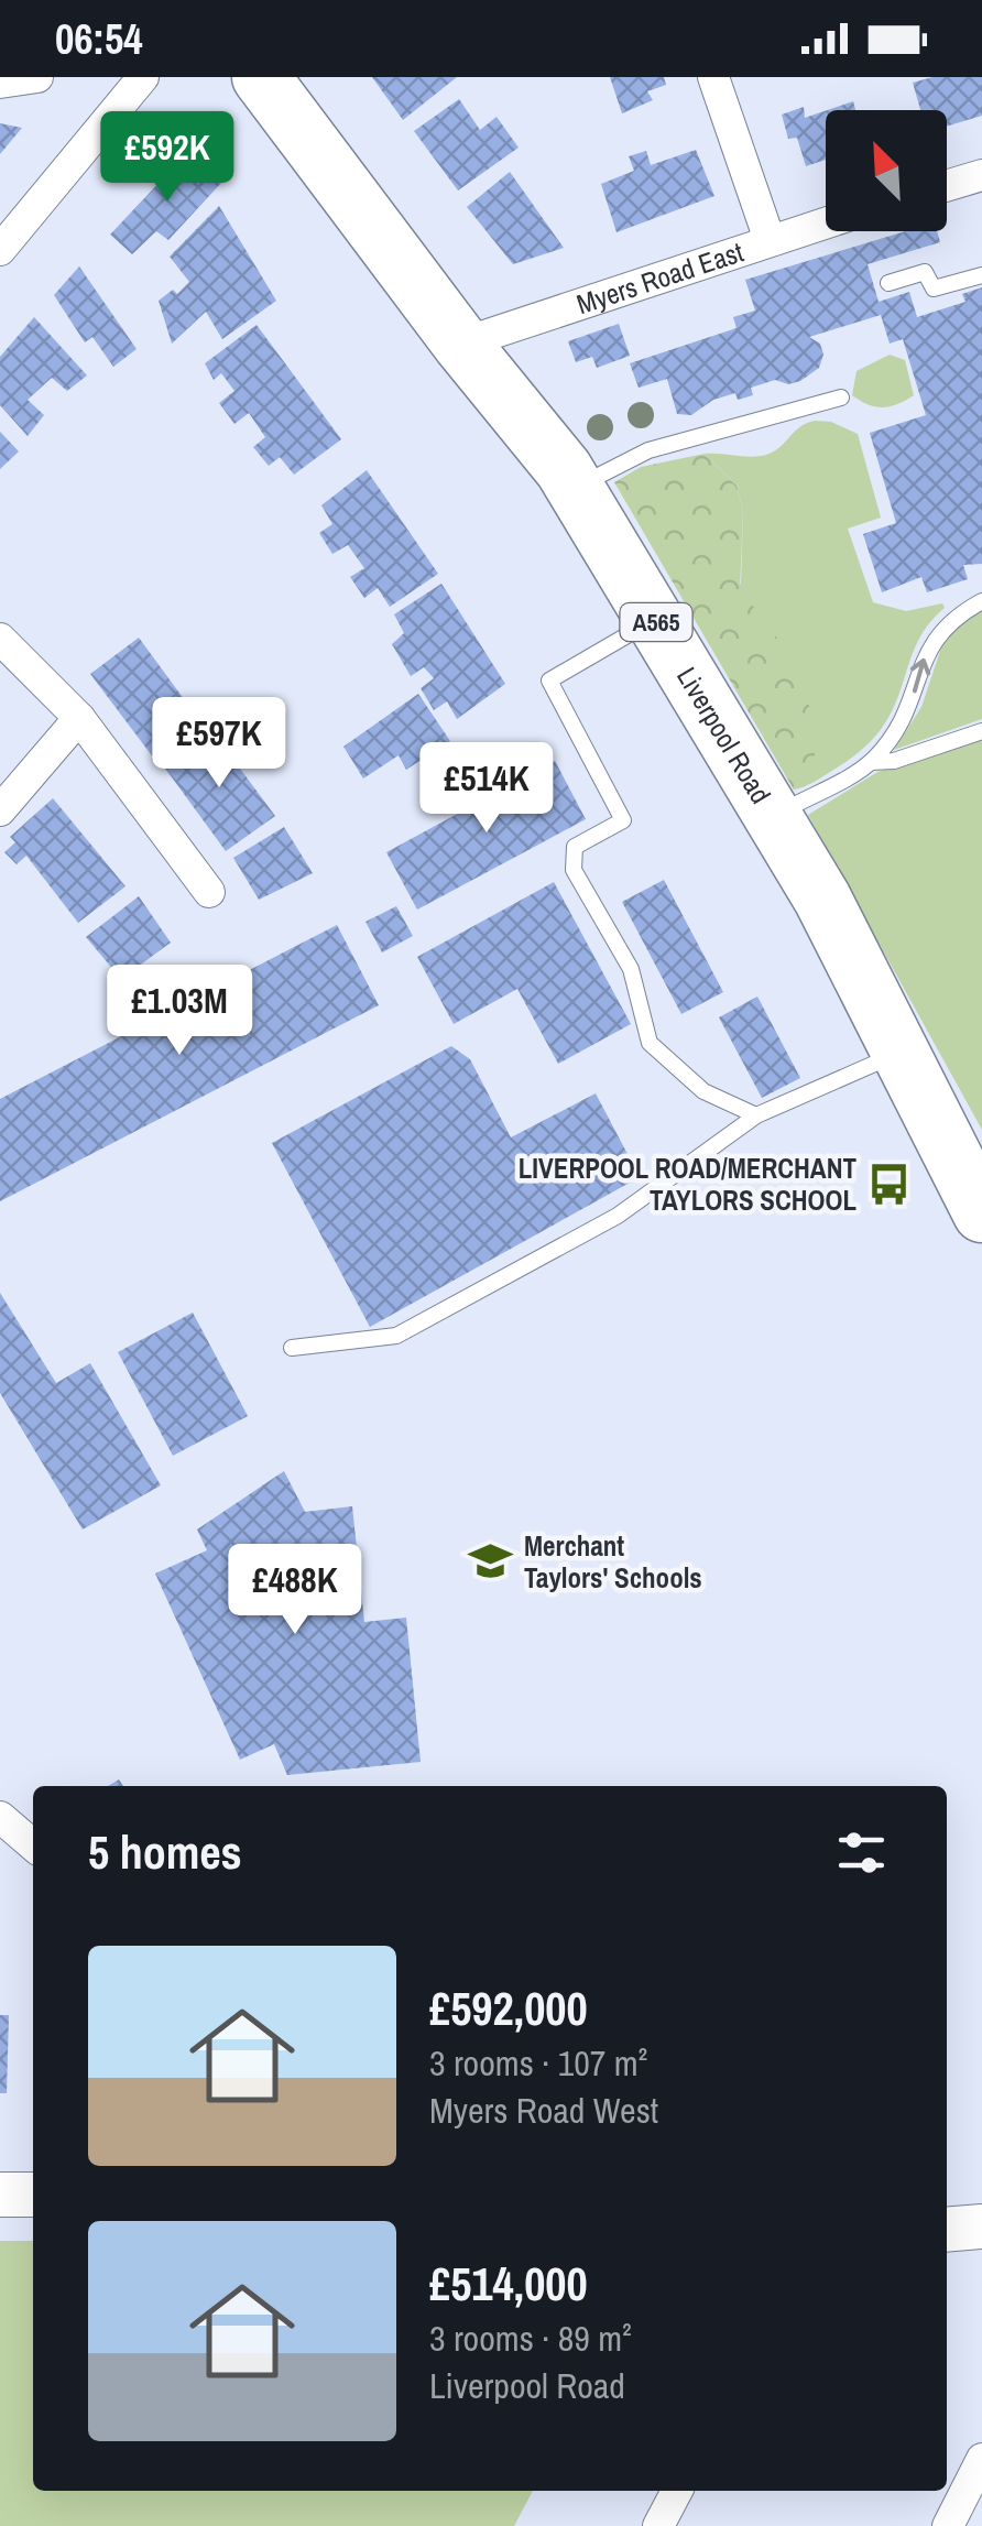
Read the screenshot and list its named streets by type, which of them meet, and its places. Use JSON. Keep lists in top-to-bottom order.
{
  "streets": {
    "highway": ["A565", "Liverpool Road"],
    "street": ["Myers Road East"]
  },
  "crossings": [
    ["Myers Road East", "Liverpool Road"]
  ],
  "places": {
    "bus stop": ["LIVERPOOL ROAD/MERCHANT TAYLORS SCHOOL"],
    "school or university": ["Merchant Taylors' Schools"]
  },
  "north": "top left",
  "page": {
    "status": "06:54",
    "price": [
      "£592K",
      "£597K",
      "£514K",
      "£1.03M",
      "£488K"
    ],
    "heading": "5 homes",
    "list": [
      {
        "name": "£592,000",
        "note": "3 rooms · 107 m² · Myers Road West"
      },
      {
        "name": "£514,000",
        "note": "3 rooms · 89 m² · Liverpool Road"
      }
    ]
  }
}
